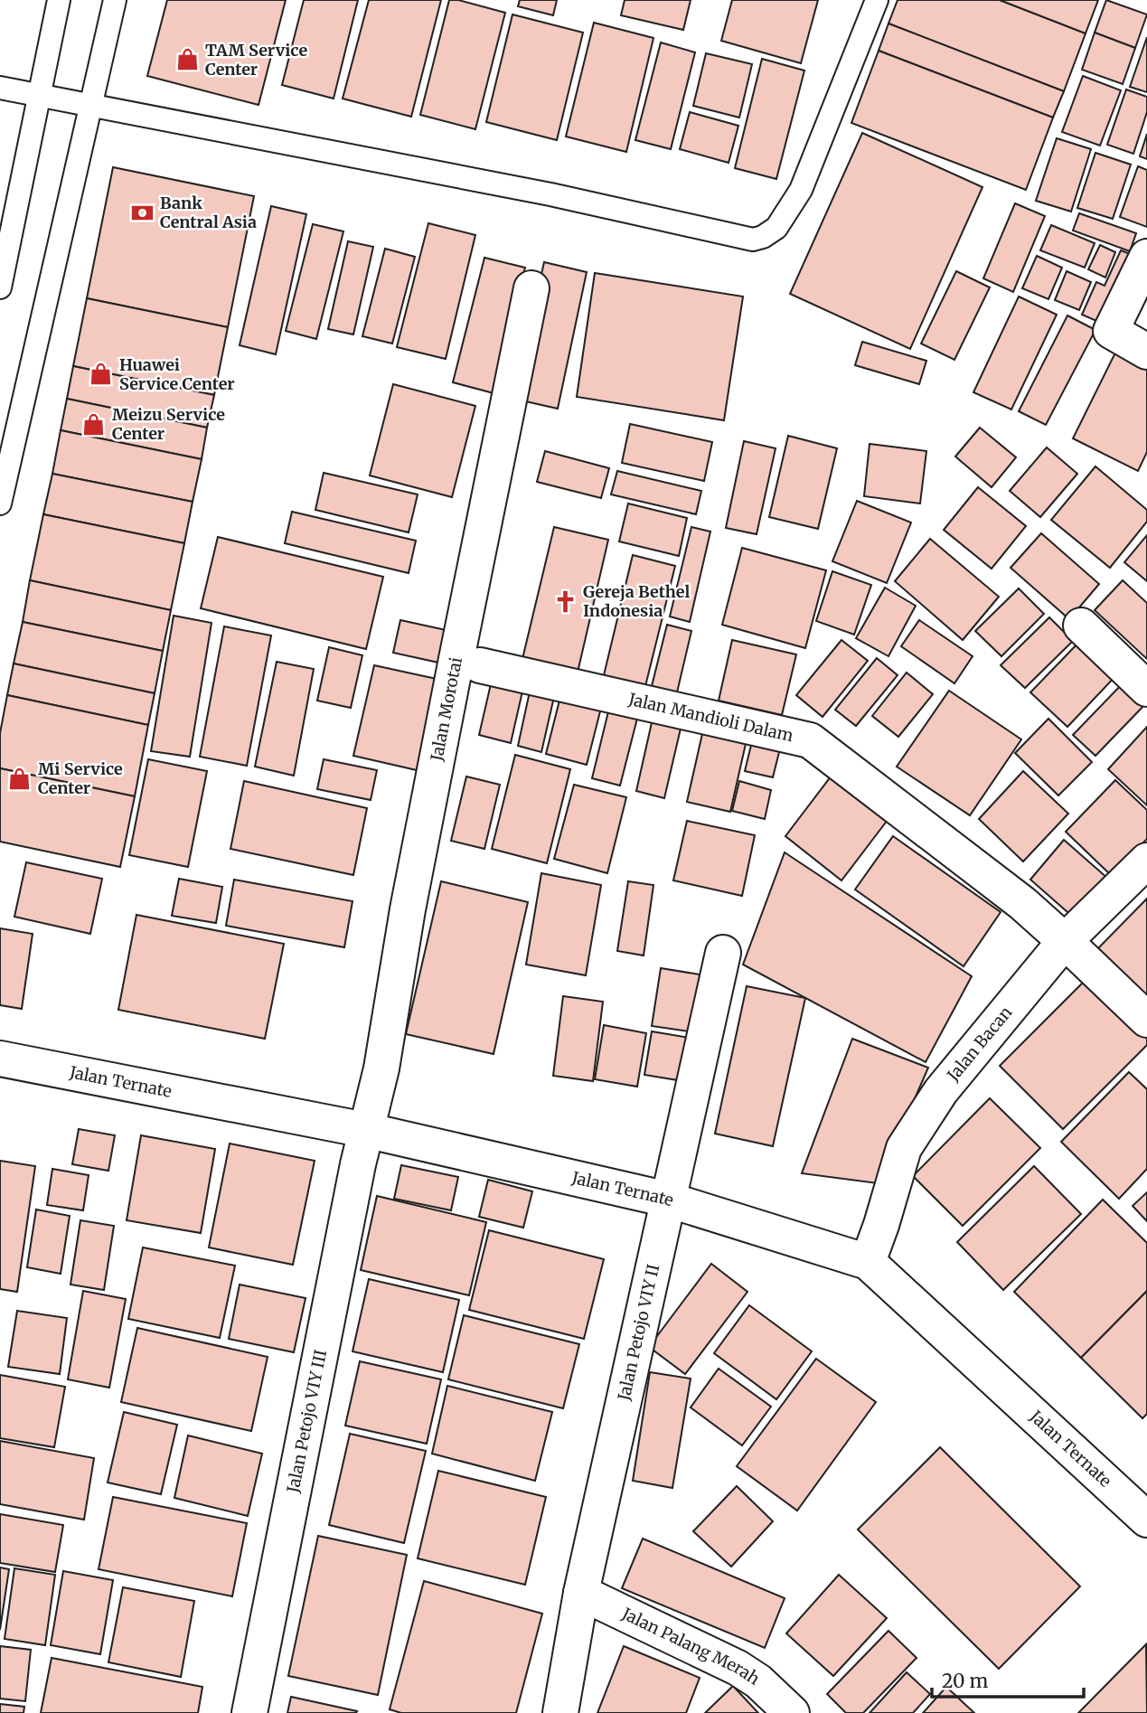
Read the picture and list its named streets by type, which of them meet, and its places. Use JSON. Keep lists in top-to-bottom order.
{
  "streets": {
    "street": [
      "Jalan Morotai",
      "Jalan Mandioli Dalam",
      "Jalan Bacan",
      "Jalan Ternate",
      "Jalan Petojo VIY II",
      "Jalan Petojo VIY III",
      "Jalan Palang Merah"
    ]
  },
  "crossings": [
    ["Jalan Morotai", "Jalan Ternate"],
    ["Jalan Morotai", "Jalan Petojo VIY III"],
    ["Jalan Mandioli Dalam", "Jalan Bacan"],
    ["Jalan Bacan", "Jalan Ternate"],
    ["Jalan Ternate", "Jalan Petojo VIY II"],
    ["Jalan Ternate", "Jalan Petojo VIY III"],
    ["Jalan Petojo VIY II", "Jalan Palang Merah"]
  ],
  "places": {
    "shop": [
      "TAM Service Center",
      "Huawei Service Center",
      "Meizu Service Center",
      "Mi Service Center"
    ],
    "bank": ["Bank Central Asia"],
    "church": ["Gereja Bethel Indonesia"]
  },
  "scale_bar": "20 m"
}
